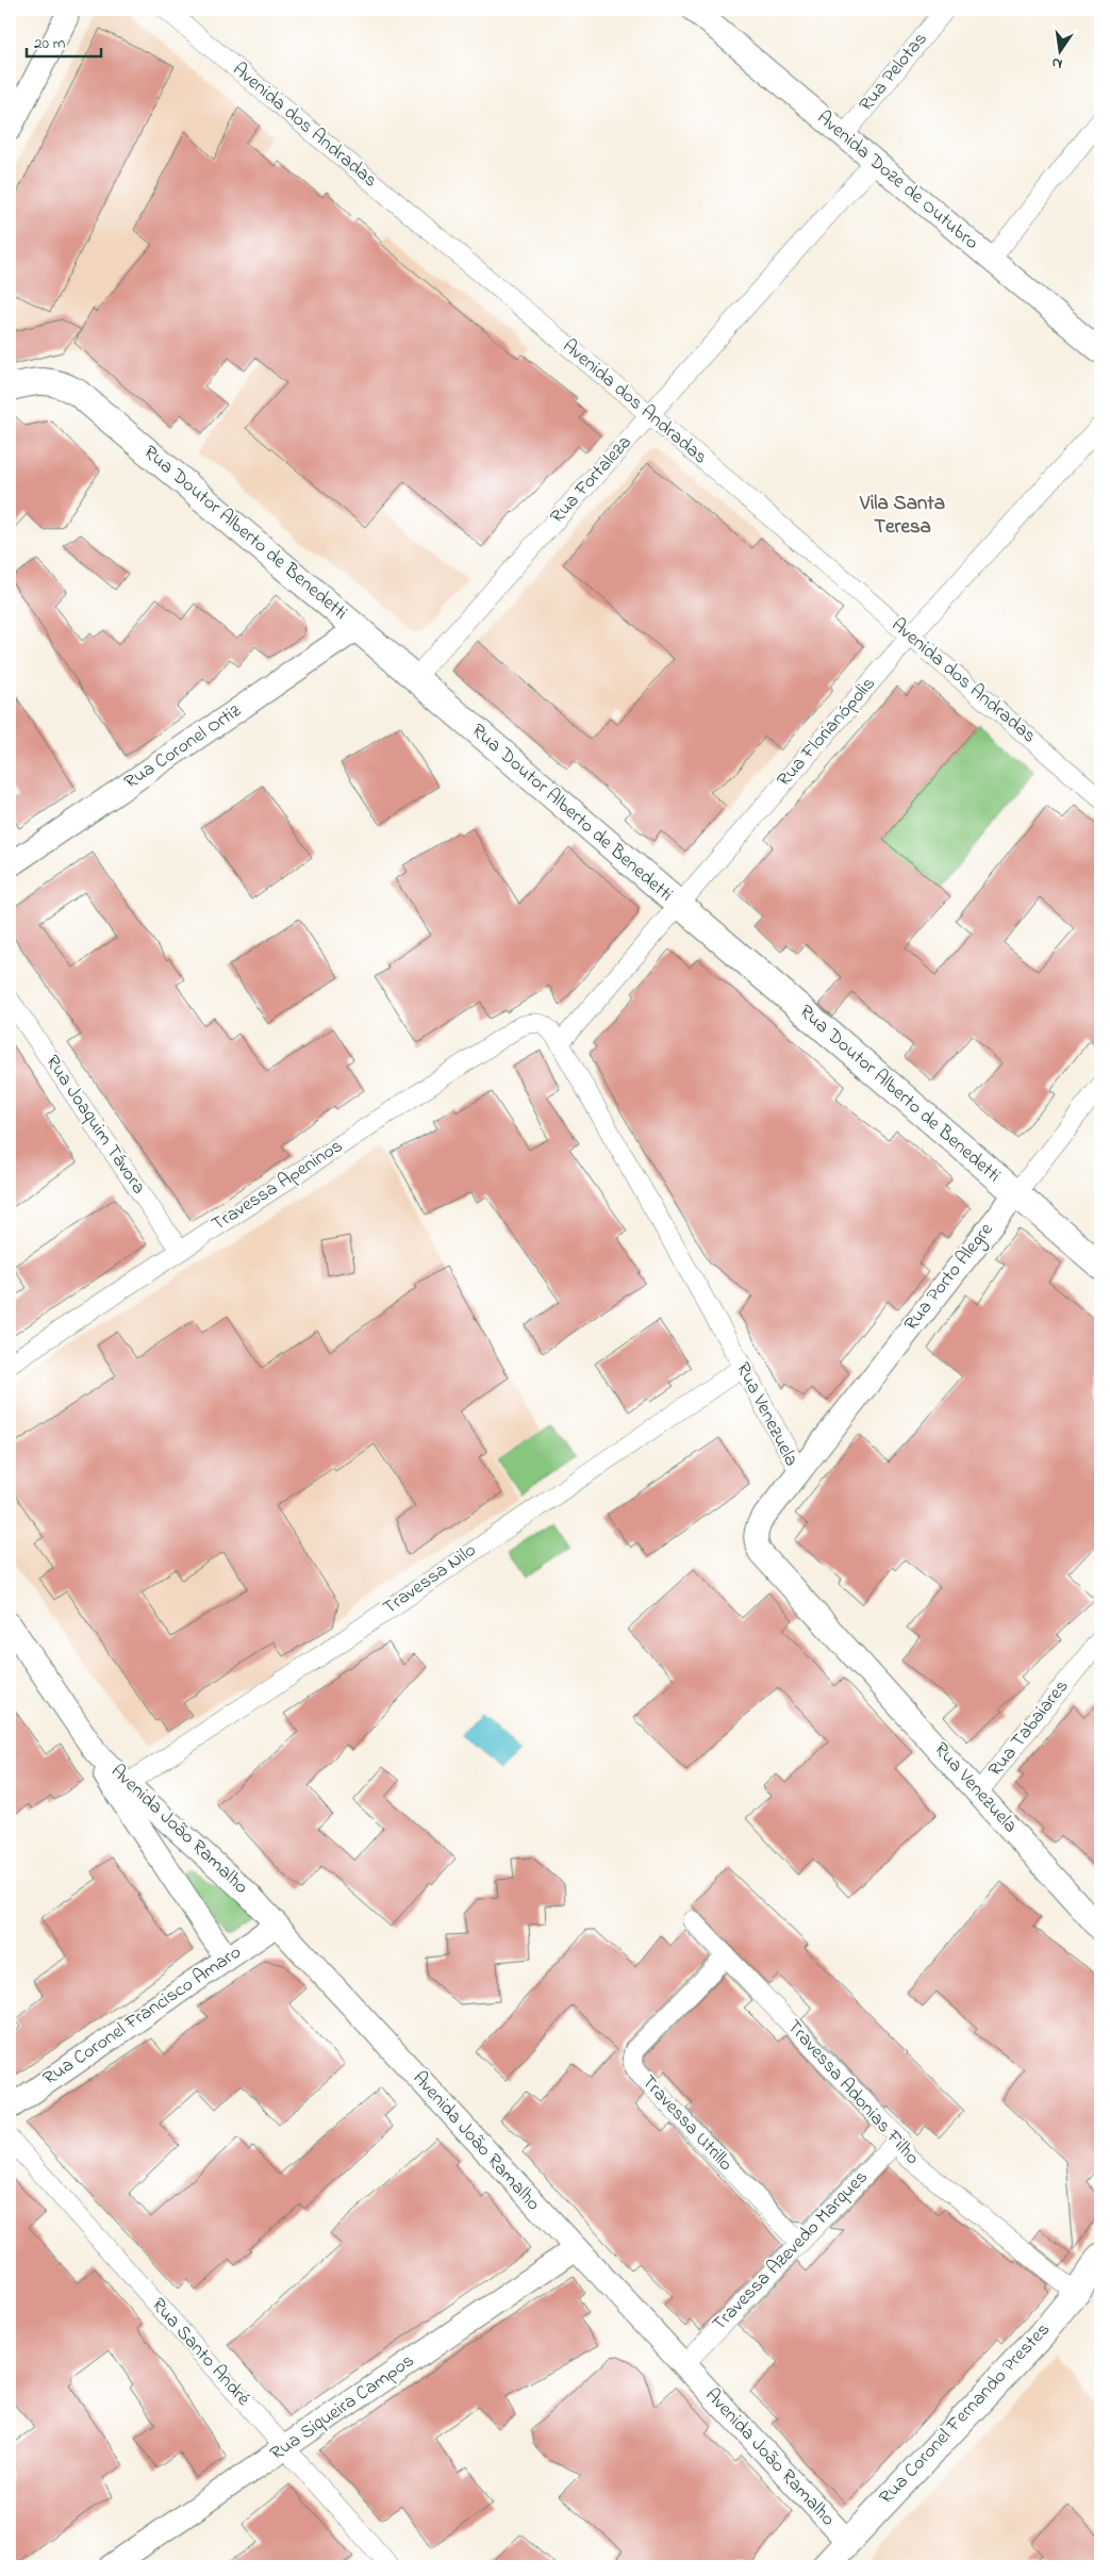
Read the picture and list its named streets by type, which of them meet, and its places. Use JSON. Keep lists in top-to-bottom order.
{
  "streets": {
    "main road": ["Rua Doutor Alberto de Benedetti", "Rua Coronel Fernando Prestes"],
    "street": [
      "Rua Pelotas",
      "Avenida dos Andradas",
      "Avenida Doze de Outubro",
      "Rua Fortaleza",
      "Rua Florianópolis",
      "Rua Coronel Ortiz",
      "Rua Joaquim Távora",
      "Travessa Apeninos",
      "Rua Porto Alegre",
      "Rua Venezuela",
      "Travessa Nilo",
      "Rua Tabaiares",
      "Avenida João Ramalho",
      "Rua Coronel Francisco Amaro",
      "Travessa Adonias Filho",
      "Travessa Utrillo",
      "Travessa Azevedo Marques",
      "Rua Santo André",
      "Rua Siqueira Campos"
    ]
  },
  "crossings": [
    ["Rua Pelotas", "Avenida Doze de Outubro"],
    ["Avenida dos Andradas", "Rua Fortaleza"],
    ["Avenida dos Andradas", "Rua Florianópolis"],
    ["Avenida Doze de Outubro", "Rua Fortaleza"],
    ["Rua Fortaleza", "Rua Doutor Alberto de Benedetti"],
    ["Rua Doutor Alberto de Benedetti", "Rua Florianópolis"],
    ["Rua Doutor Alberto de Benedetti", "Rua Coronel Ortiz"],
    ["Rua Doutor Alberto de Benedetti", "Rua Porto Alegre"],
    ["Rua Florianópolis", "Travessa Apeninos"],
    ["Rua Florianópolis", "Rua Venezuela"],
    ["Rua Joaquim Távora", "Travessa Apeninos"],
    ["Travessa Apeninos", "Rua Venezuela"],
    ["Rua Porto Alegre", "Rua Venezuela"],
    ["Rua Venezuela", "Travessa Nilo"],
    ["Rua Venezuela", "Rua Tabaiares"],
    ["Travessa Nilo", "Avenida João Ramalho"],
    ["Avenida João Ramalho", "Rua Coronel Francisco Amaro"],
    ["Avenida João Ramalho", "Travessa Azevedo Marques"],
    ["Avenida João Ramalho", "Rua Siqueira Campos"],
    ["Avenida João Ramalho", "Rua Coronel Fernando Prestes"],
    ["Travessa Adonias Filho", "Travessa Utrillo"],
    ["Travessa Adonias Filho", "Travessa Azevedo Marques"],
    ["Travessa Adonias Filho", "Rua Coronel Fernando Prestes"],
    ["Travessa Utrillo", "Travessa Azevedo Marques"],
    ["Rua Santo André", "Rua Siqueira Campos"]
  ],
  "districts": ["Vila Santa Teresa"],
  "scale_bar": "20 m",
  "north": "bottom"
}
